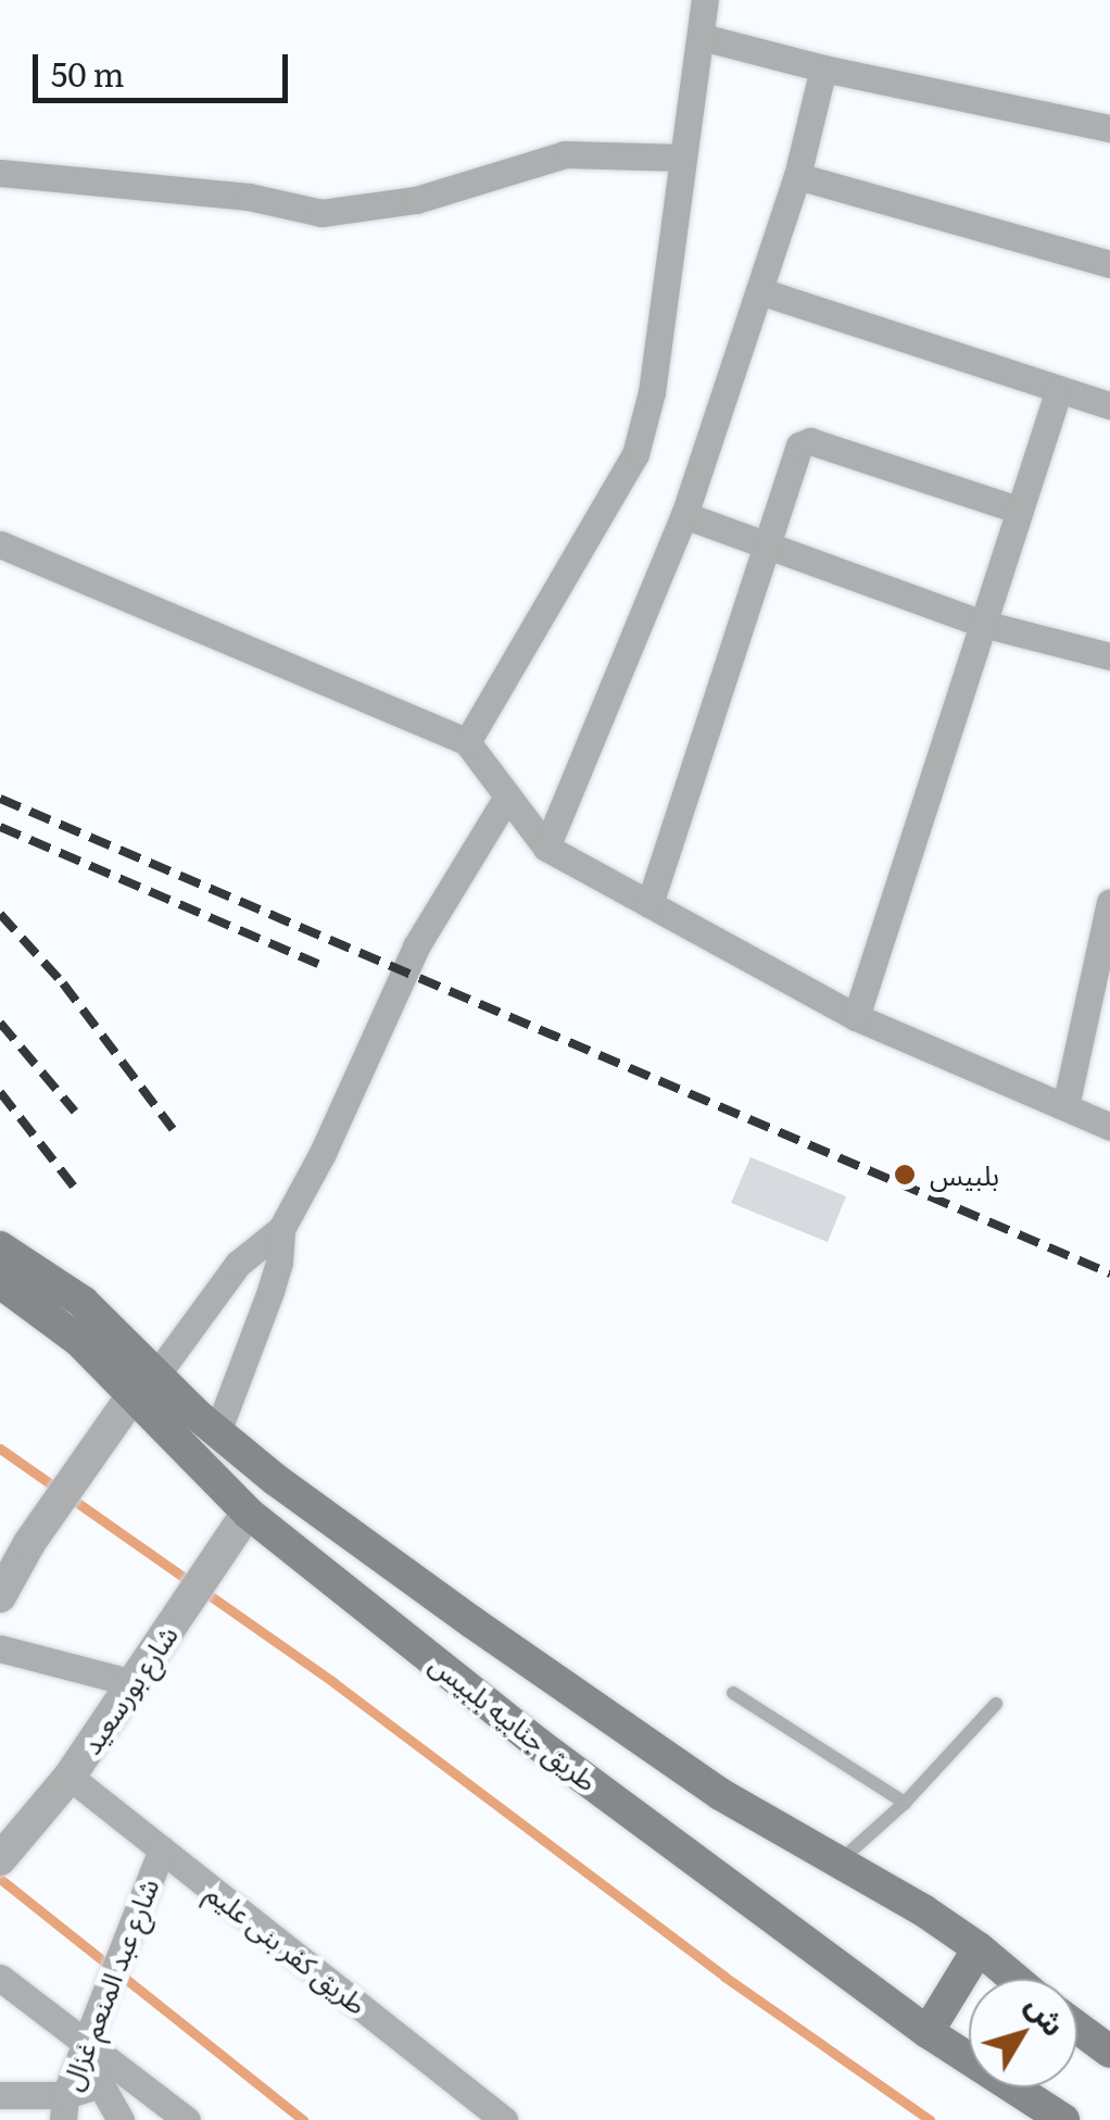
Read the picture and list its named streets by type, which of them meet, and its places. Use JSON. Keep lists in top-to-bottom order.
{
  "streets": {
    "main road": ["طريق جنابيه بلبيس"],
    "street": ["شارع بورسعيد", "طريق كفر بنى عليم", "شارع عبد المنعم غزال"]
  },
  "crossings": [
    ["شارع بورسعيد", "طريق جنابيه بلبيس"],
    ["شارع بورسعيد", "طريق كفر بنى عليم"],
    ["طريق كفر بنى عليم", "شارع عبد المنعم غزال"]
  ],
  "places": ["بلبيس"],
  "scale_bar": "50 m",
  "north": "top right"
}
